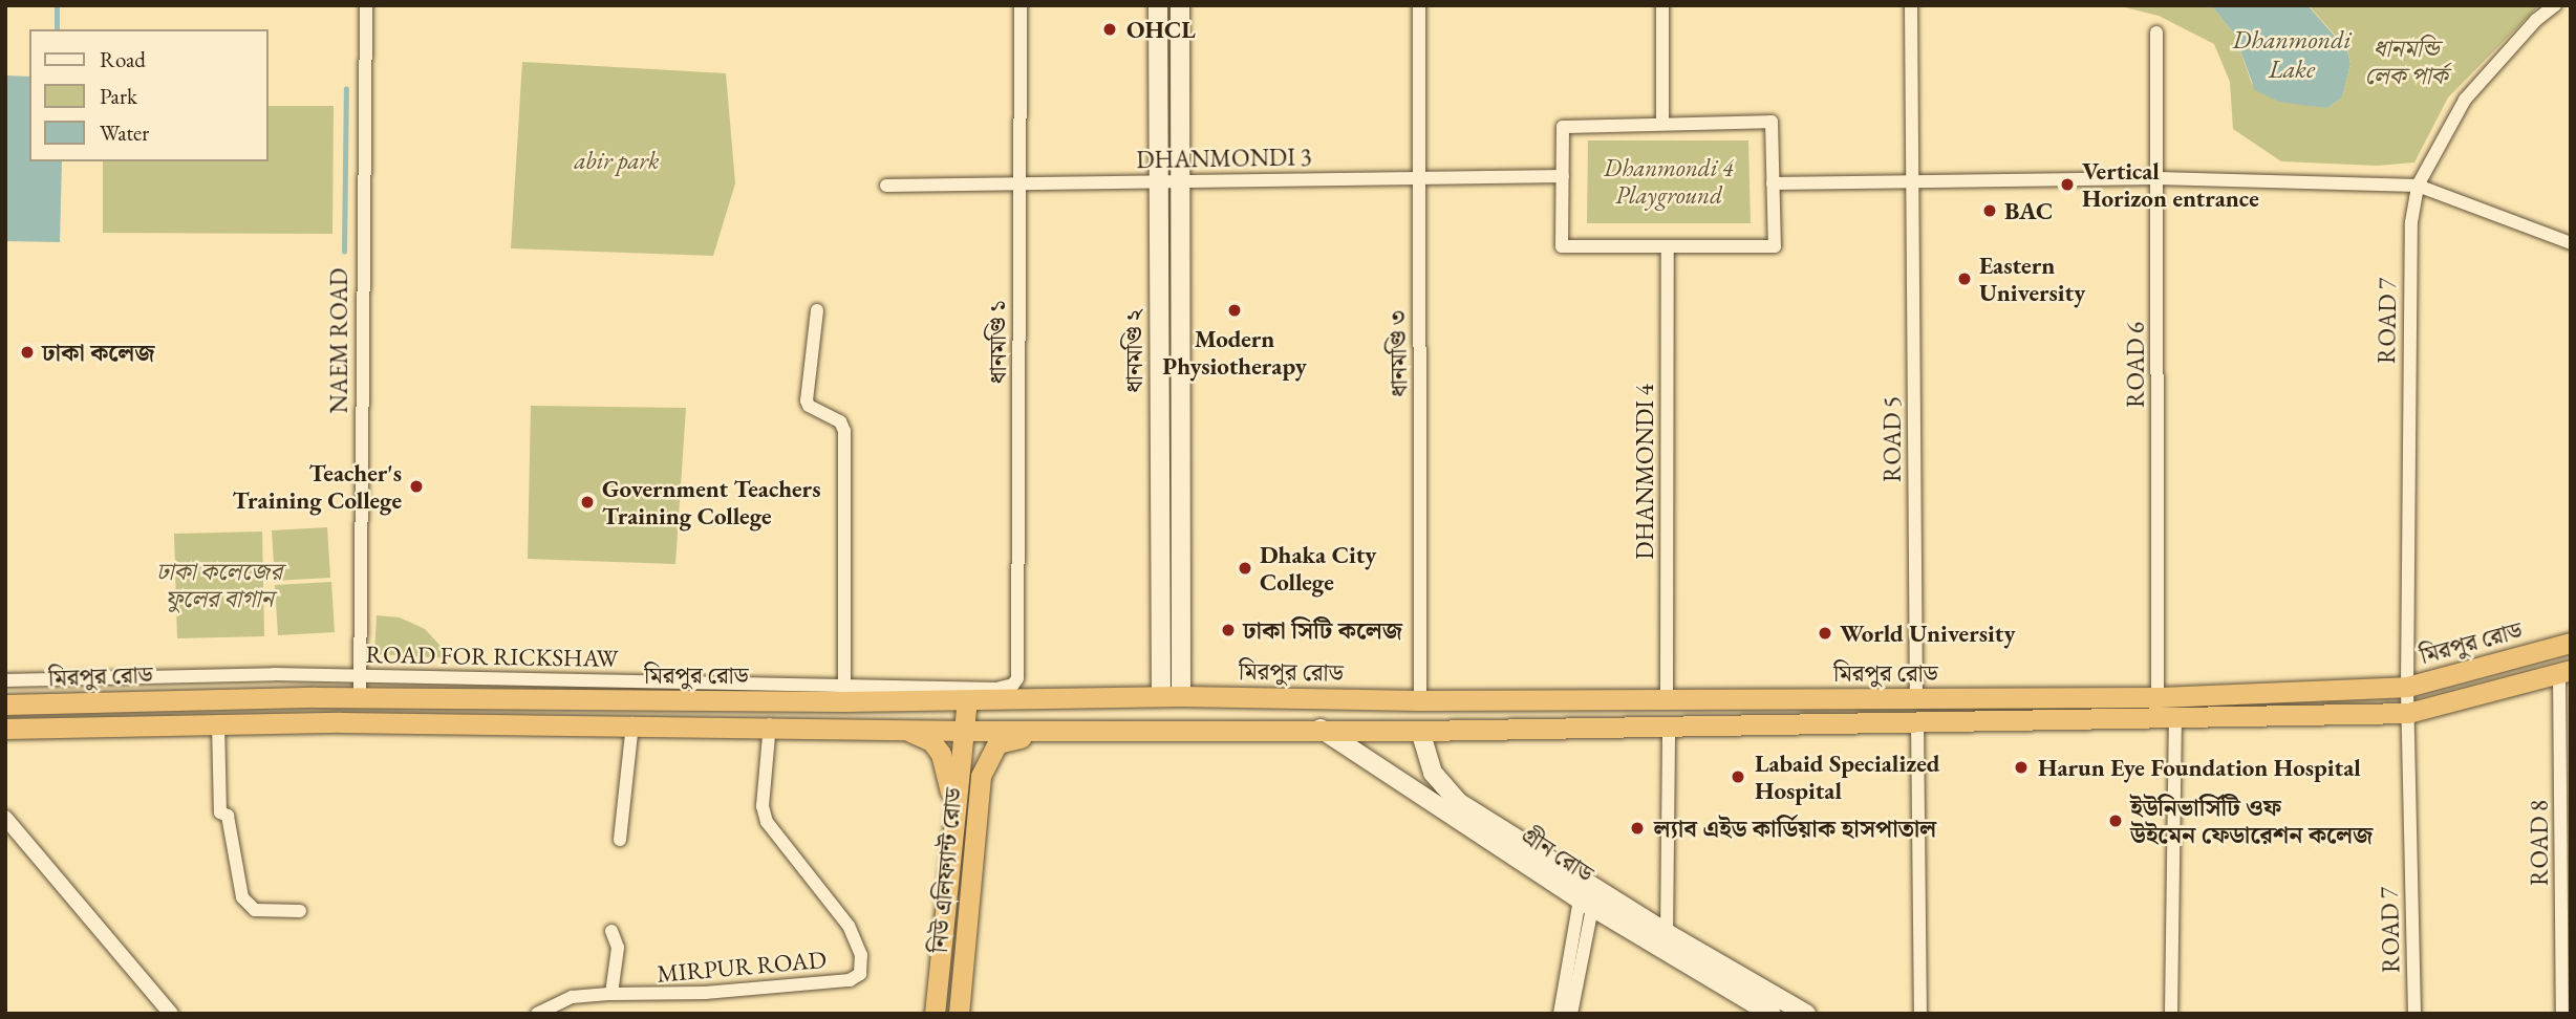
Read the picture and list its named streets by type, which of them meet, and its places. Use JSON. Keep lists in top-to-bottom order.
{
  "streets": {
    "highway": ["মিরপুর রোড", "নিউ এলিফ্যান্ট রোড"],
    "main road": ["ধানমণ্ডি ২", "গ্রীন রোড"],
    "street": [
      "DHANMONDI 3",
      "ROAD 7",
      "NAEM ROAD",
      "ধানমণ্ডি ১",
      "ধানমণ্ডি ৩",
      "ROAD 6",
      "ROAD 5",
      "DHANMONDI 4",
      "ROAD FOR RICKSHAW",
      "ROAD 8",
      "MIRPUR ROAD"
    ]
  },
  "crossings": [
    ["DHANMONDI 3", "ধানমণ্ডি ১"],
    ["DHANMONDI 3", "ধানমণ্ডি ২"],
    ["DHANMONDI 3", "ধানমণ্ডি ৩"],
    ["ROAD 7", "মিরপুর রোড"],
    ["NAEM ROAD", "মিরপুর রোড"],
    ["NAEM ROAD", "ROAD FOR RICKSHAW"],
    ["ধানমণ্ডি ১", "ROAD FOR RICKSHAW"],
    ["ধানমণ্ডি ২", "মিরপুর রোড"],
    ["ধানমণ্ডি ৩", "মিরপুর রোড"],
    ["ROAD 6", "মিরপুর রোড"],
    ["ROAD 5", "মিরপুর রোড"],
    ["DHANMONDI 4", "মিরপুর রোড"],
    ["মিরপুর রোড", "ROAD FOR RICKSHAW"],
    ["মিরপুর রোড", "ROAD 8"],
    ["মিরপুর রোড", "গ্রীন রোড"],
    ["মিরপুর রোড", "নিউ এলিফ্যান্ট রোড"],
    ["মিরপুর রোড", "MIRPUR ROAD"]
  ],
  "water": ["Dhanmondi Lake"],
  "parks": [
    "ধানমন্ডি লেক পার্ক",
    "abir park",
    "Dhanmondi 4 Playground",
    "ঢাকা কলেজের ফুলের বাগান"
  ],
  "places": [
    "OHCL",
    "Vertical Horizon entrance",
    "BAC",
    "Eastern University",
    "Modern Physiotherapy",
    "ঢাকা কলেজ",
    "Teacher's Training College",
    "Government Teachers Training College",
    "Dhaka City College",
    "ঢাকা সিটি কলেজ",
    "World University",
    "Harun Eye Foundation Hospital",
    "Labaid Specialized Hospital",
    "ইউনিভার্সিটি ওফ উইমেন ফেডারেশন কলেজ",
    "ল্যাব এইড কার্ডিয়াক হাসপাতাল"
  ],
  "legend": ["Road", "Park", "Water"]
}
